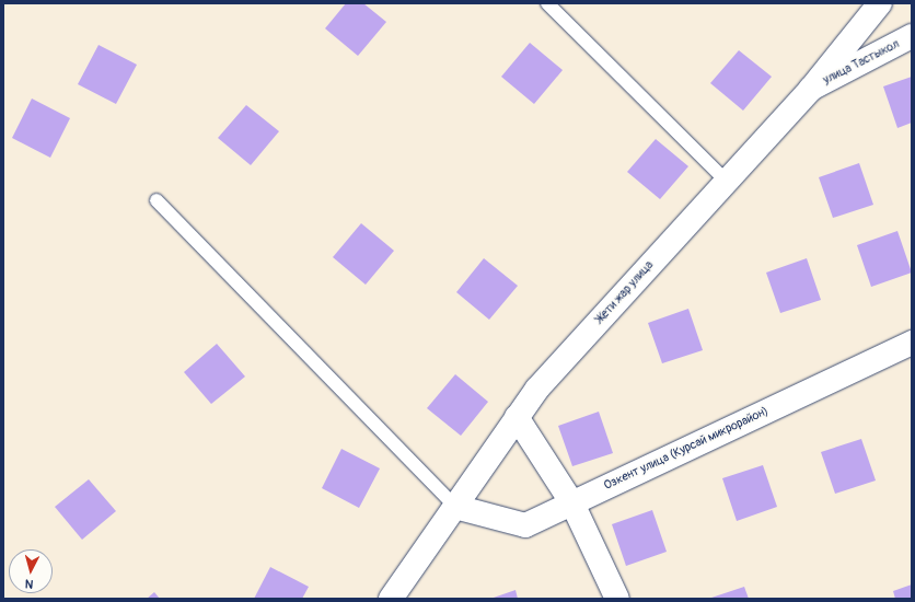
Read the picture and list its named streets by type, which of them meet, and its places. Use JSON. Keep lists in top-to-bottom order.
{
  "streets": {
    "street": ["улица Тастыкол", "Жети жар улица", "Озкент улица (Курсай микрорайон)"]
  },
  "crossings": [
    ["улица Тастыкол", "Жети жар улица"],
    ["Жети жар улица", "Озкент улица (Курсай микрорайон)"]
  ],
  "north": "bottom"
}
